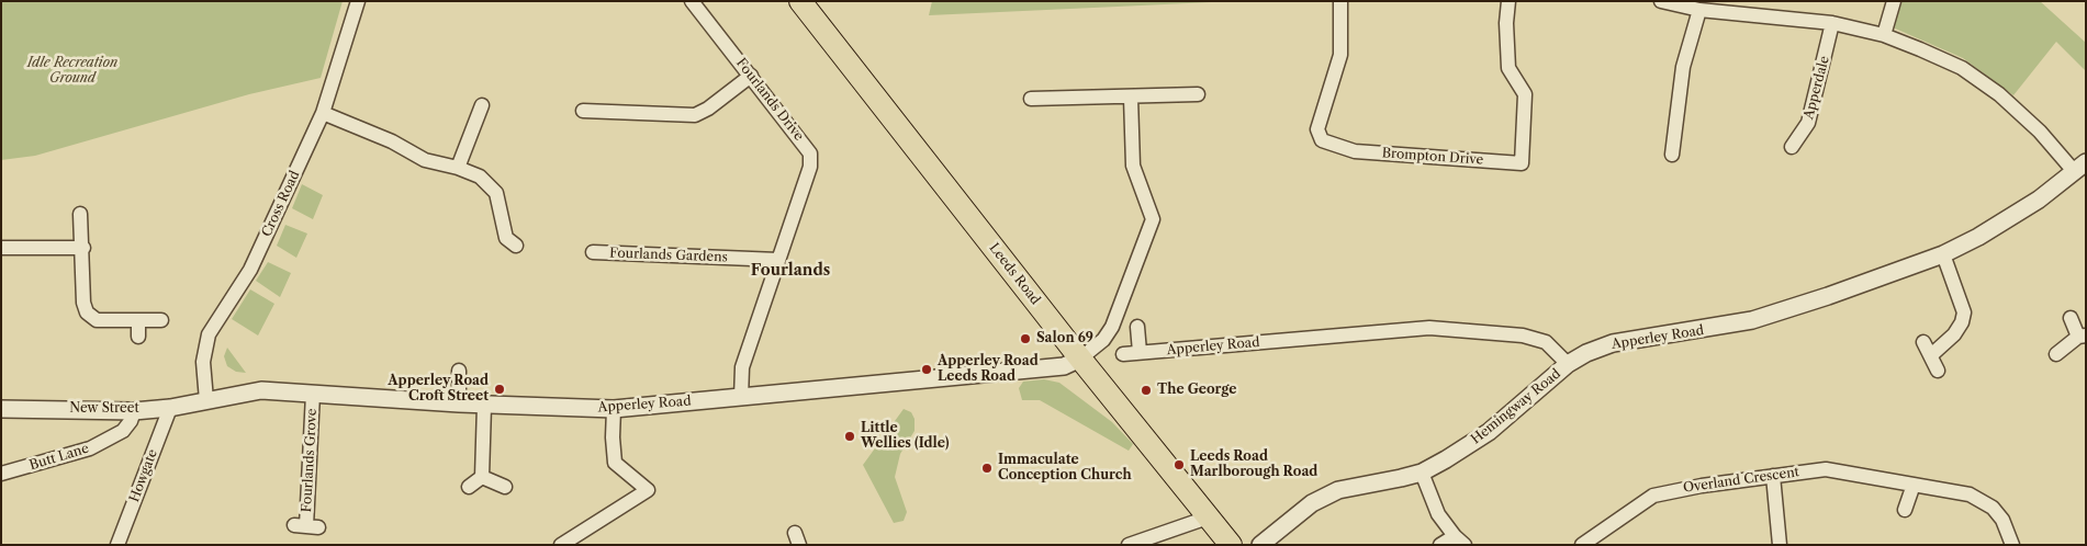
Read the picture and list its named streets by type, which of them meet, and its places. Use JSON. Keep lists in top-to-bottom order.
{
  "streets": {
    "main road": ["Leeds Road"],
    "street": [
      "Apperdale",
      "Fourlands Drive",
      "Brompton Drive",
      "Cross Road",
      "Fourlands Gardens",
      "Apperley Road",
      "Hemingway Road",
      "New Street",
      "Butt Lane",
      "Fourlands Grove",
      "Howgate",
      "Overland Crescent"
    ]
  },
  "crossings": [
    ["Fourlands Drive", "Fourlands Gardens"],
    ["Fourlands Drive", "Apperley Road"],
    ["Cross Road", "Apperley Road"],
    ["Cross Road", "New Street"],
    ["Leeds Road", "Apperley Road"],
    ["Apperley Road", "Hemingway Road"],
    ["Apperley Road", "New Street"],
    ["Apperley Road", "Fourlands Grove"],
    ["New Street", "Butt Lane"],
    ["New Street", "Howgate"]
  ],
  "districts": ["Fourlands"],
  "parks": ["Idle Recreation Ground"],
  "places": [
    "Salon 69",
    "Apperley Road Leeds Road",
    "Apperley Road Croft Street",
    "The George",
    "Little Wellies (Idle)",
    "Leeds Road Marlborough Road",
    "Immaculate Conception Church"
  ]
}
